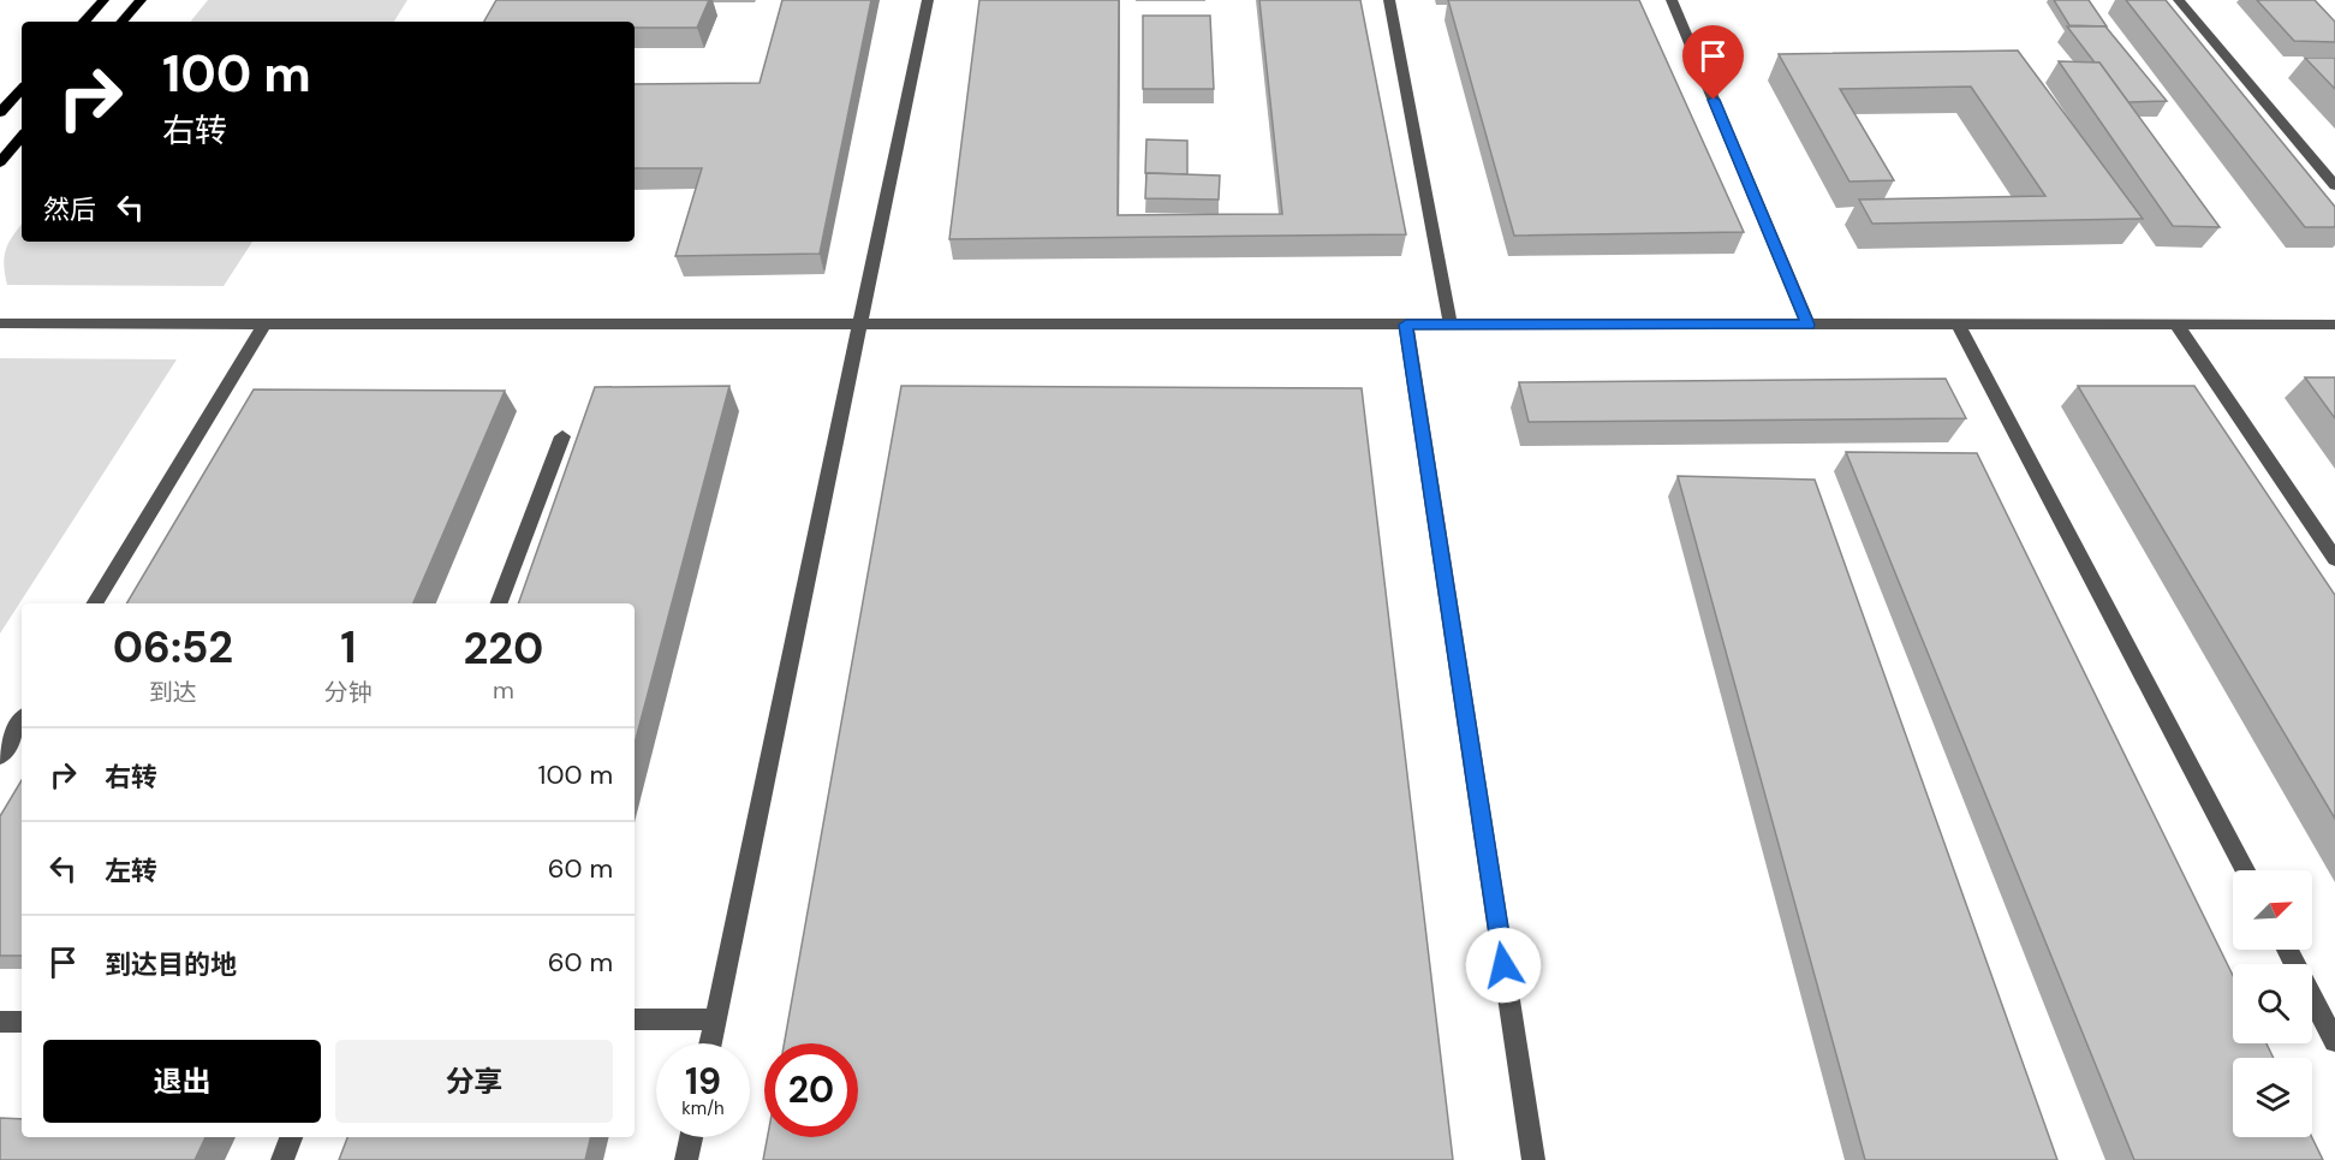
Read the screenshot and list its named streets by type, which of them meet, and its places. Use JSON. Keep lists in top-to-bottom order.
{
  "north": "top right",
  "page": {
    "turn": ["100 m", "右转"],
    "then": "然后",
    "eta": [
      "06:52",
      "到达",
      "1",
      "分钟",
      "220",
      "m"
    ],
    "list": [
      {
        "name": "右转",
        "value": "100 m"
      },
      {
        "name": "左转",
        "value": "60 m"
      },
      {
        "name": "到达目的地",
        "value": "60 m"
      }
    ],
    "buttons": ["退出", "分享"],
    "speed": "19 km/h",
    "limit": "20"
  }
}
